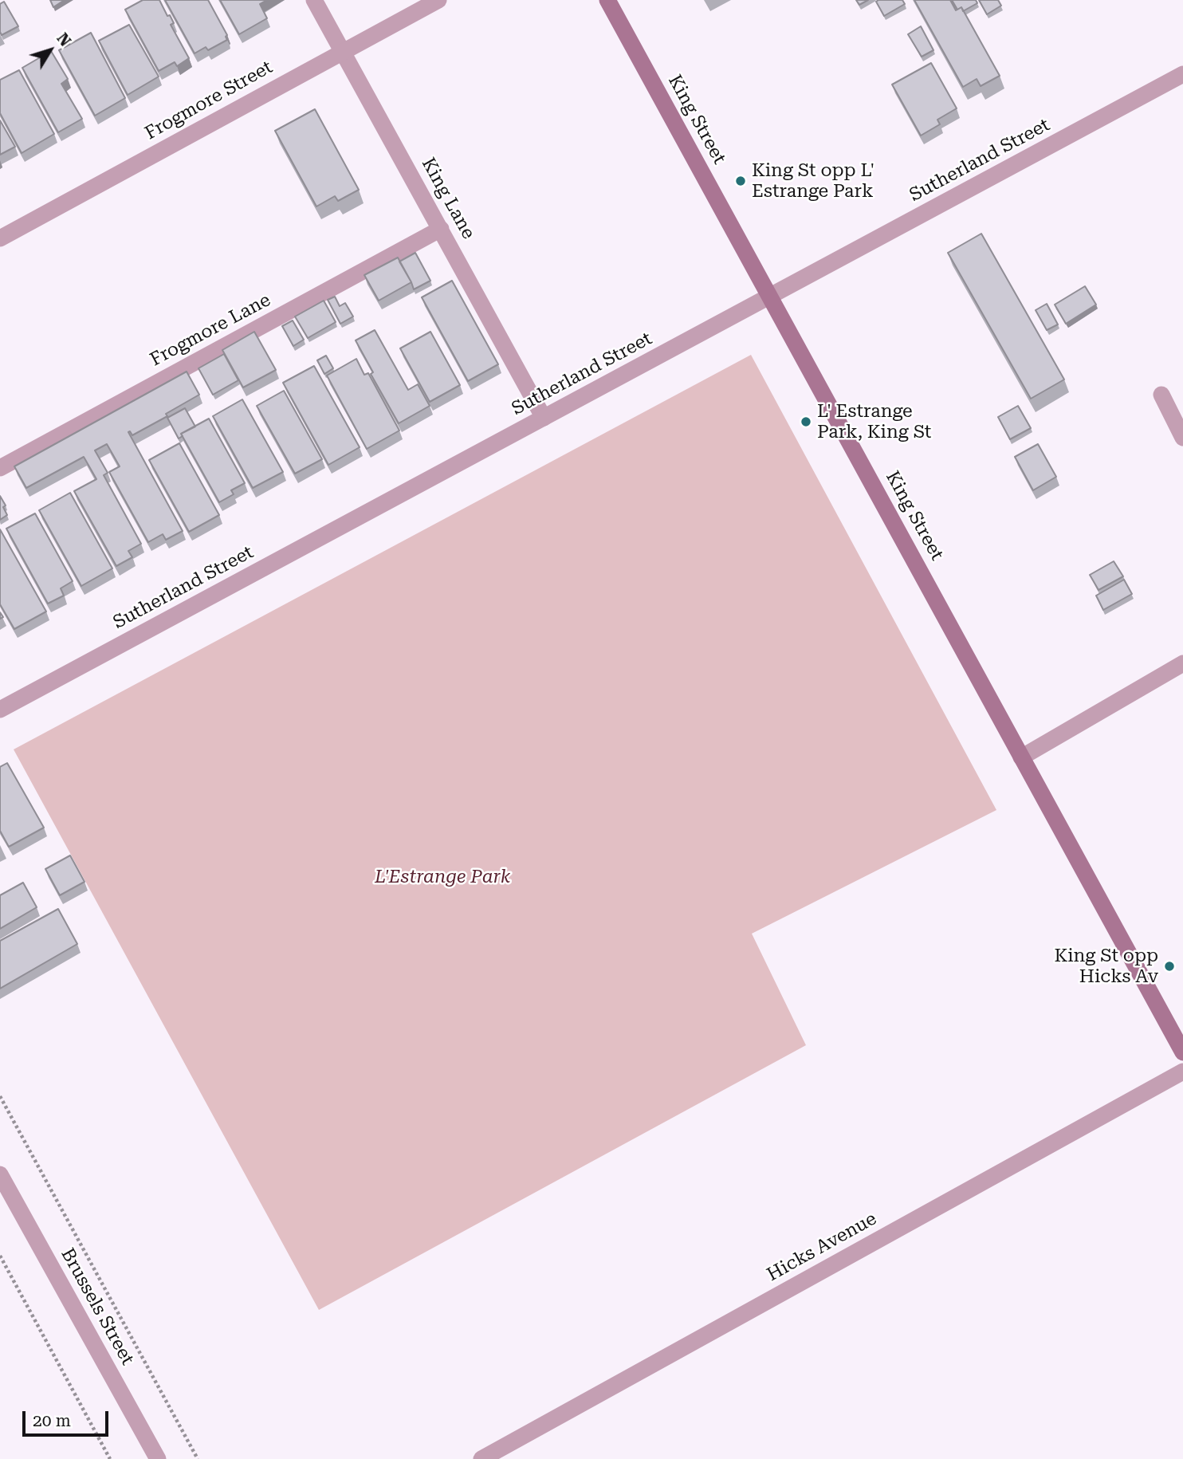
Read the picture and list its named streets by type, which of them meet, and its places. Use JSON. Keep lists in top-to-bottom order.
{
  "streets": {
    "main road": ["King Street"],
    "street": [
      "Frogmore Street",
      "Sutherland Street",
      "King Lane",
      "Frogmore Lane",
      "Hicks Avenue",
      "Brussels Street"
    ]
  },
  "crossings": [
    ["Frogmore Street", "King Lane"],
    ["King Street", "Sutherland Street"],
    ["Sutherland Street", "King Lane"],
    ["King Lane", "Frogmore Lane"]
  ],
  "parks": ["L'Estrange Park"],
  "places": ["King St opp L' Estrange Park", "L' Estrange Park, King St", "King St opp Hicks Av"],
  "scale_bar": "20 m",
  "north": "top right"
}
